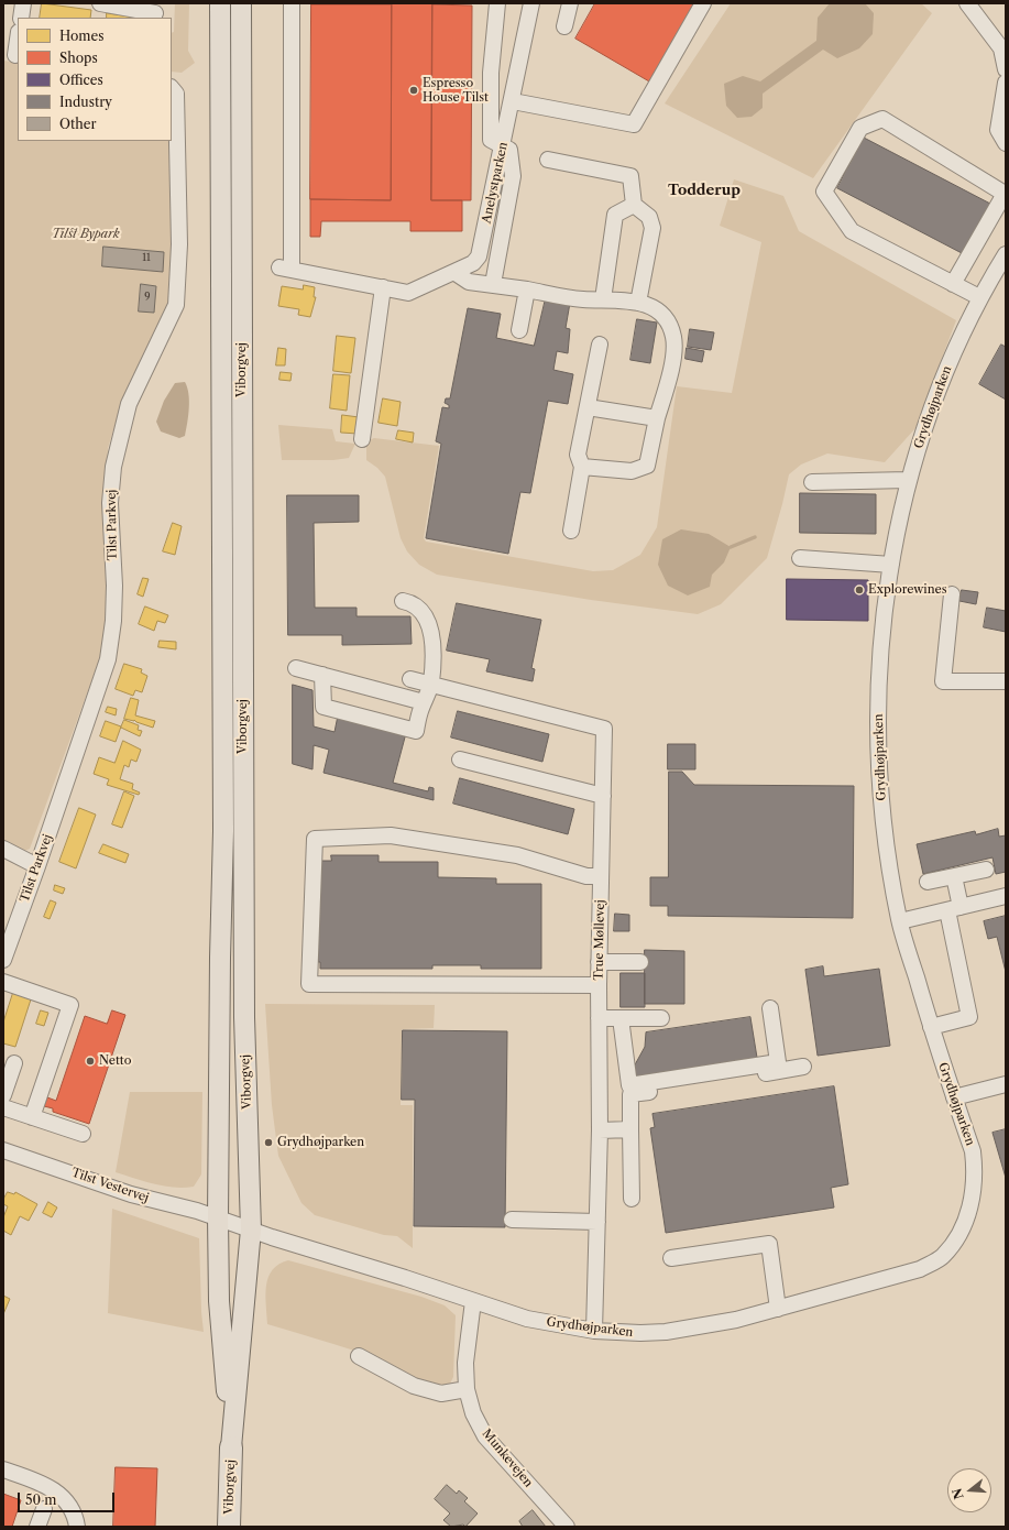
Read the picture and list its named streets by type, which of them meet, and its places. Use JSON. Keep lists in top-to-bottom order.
{
  "streets": {
    "highway": ["Viborgvej"],
    "street": [
      "Anelystparken",
      "Grydhøjparken",
      "Tilst Parkvej",
      "True Møllevej",
      "Tilst Vestervej",
      "Munkevejen"
    ]
  },
  "crossings": [
    ["Viborgvej", "Grydhøjparken"],
    ["Viborgvej", "Tilst Vestervej"],
    ["Grydhøjparken", "True Møllevej"],
    ["Grydhøjparken", "Tilst Vestervej"],
    ["Grydhøjparken", "Munkevejen"]
  ],
  "districts": ["Todderup"],
  "parks": ["Tilst Bypark"],
  "places": [
    "Espresso House Tilst",
    "Explorewines",
    "Netto",
    "Grydhøjparken"
  ],
  "house_numbers": ["11", "9"],
  "legend": [
    "Homes",
    "Shops",
    "Offices",
    "Industry",
    "Other"
  ],
  "scale_bar": "50 m",
  "north": "left"
}
